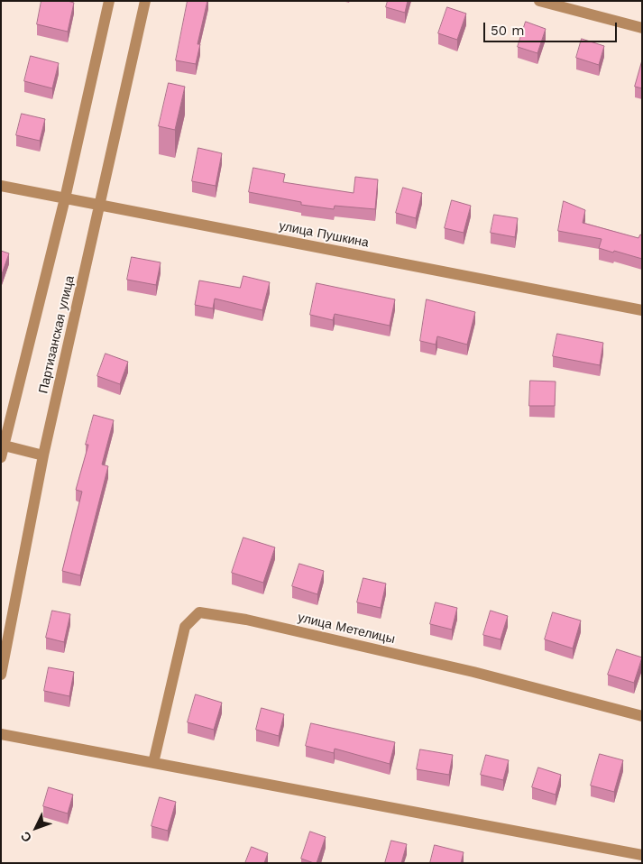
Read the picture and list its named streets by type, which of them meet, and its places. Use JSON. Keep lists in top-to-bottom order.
{
  "streets": {
    "street": ["улица Пушкина", "Партизанская улица", "улица Метелицы"]
  },
  "crossings": [
    ["улица Пушкина", "Партизанская улица"]
  ],
  "scale_bar": "50 m",
  "north": "bottom left"
}
